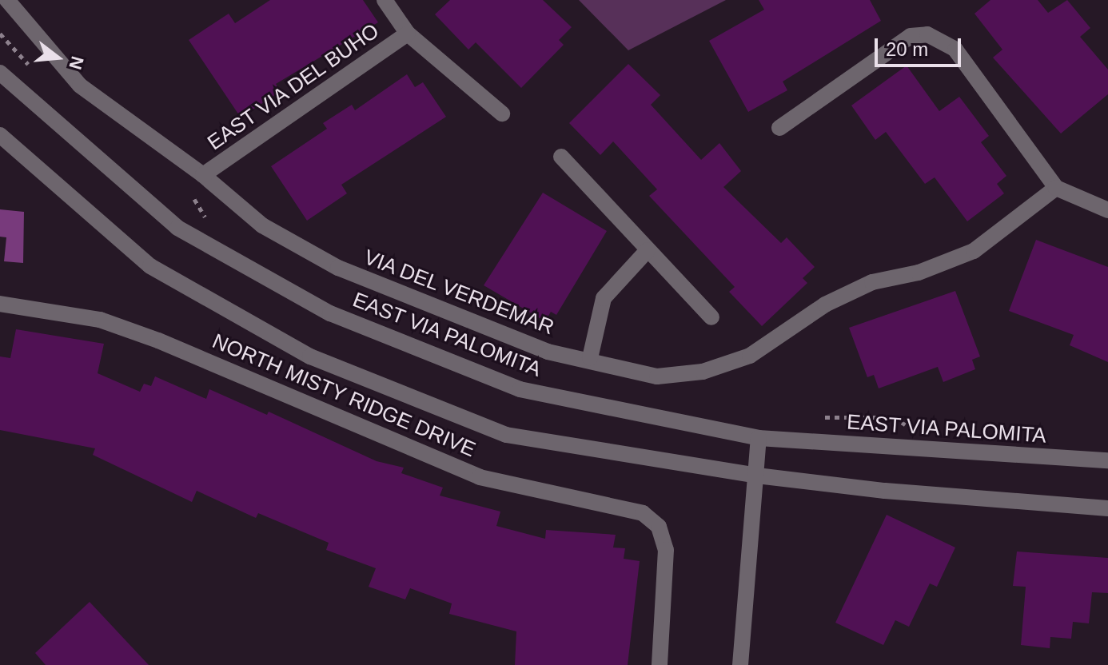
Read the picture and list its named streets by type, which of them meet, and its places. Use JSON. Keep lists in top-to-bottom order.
{
  "streets": {
    "street": [
      "EAST VIA DEL BUHO",
      "VIA DEL VERDEMAR",
      "EAST VIA PALOMITA",
      "NORTH MISTY RIDGE DRIVE"
    ]
  },
  "crossings": [
    ["EAST VIA DEL BUHO", "VIA DEL VERDEMAR"]
  ],
  "scale_bar": "20 m",
  "north": "right"
}
